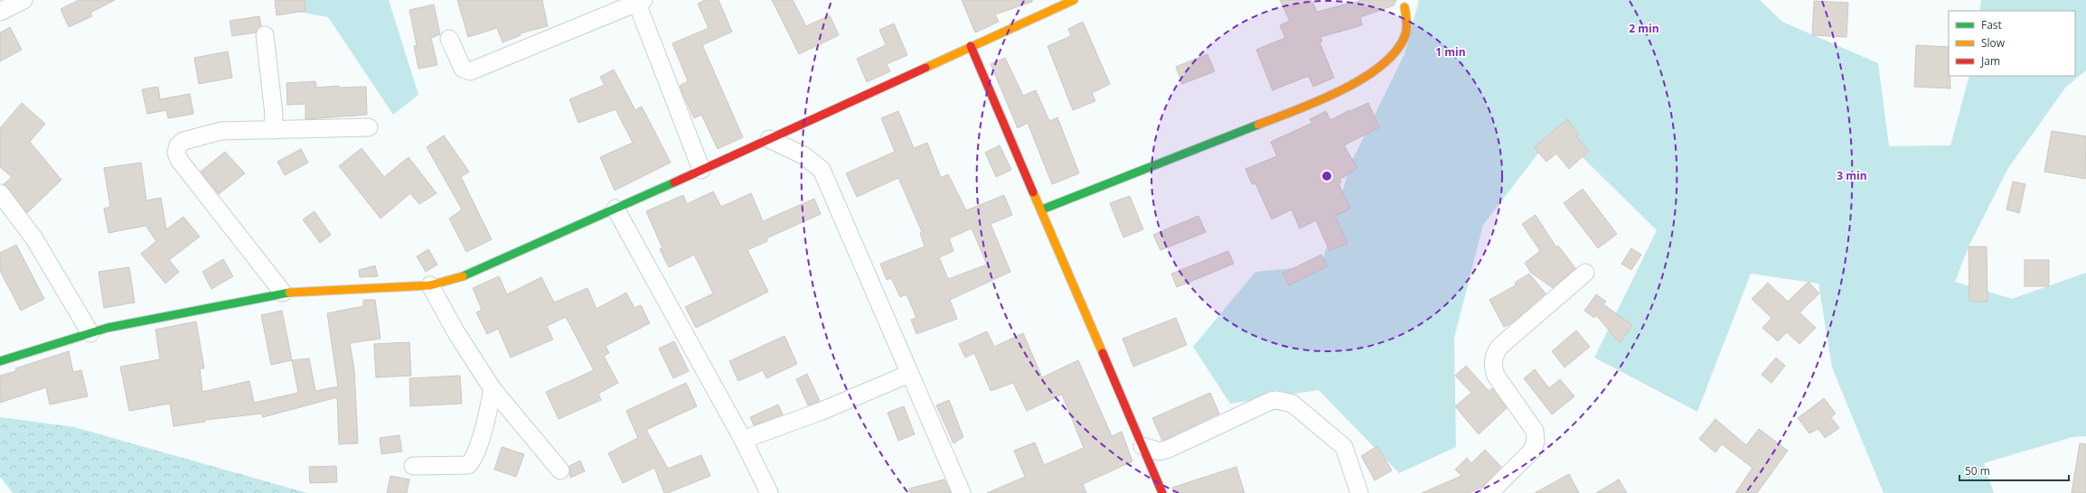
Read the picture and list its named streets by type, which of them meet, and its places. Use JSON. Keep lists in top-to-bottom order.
{
  "legend": ["Fast", "Slow", "Jam"],
  "scale_bar": "50 m",
  "rings": ["2 min", "1 min", "3 min"]
}
